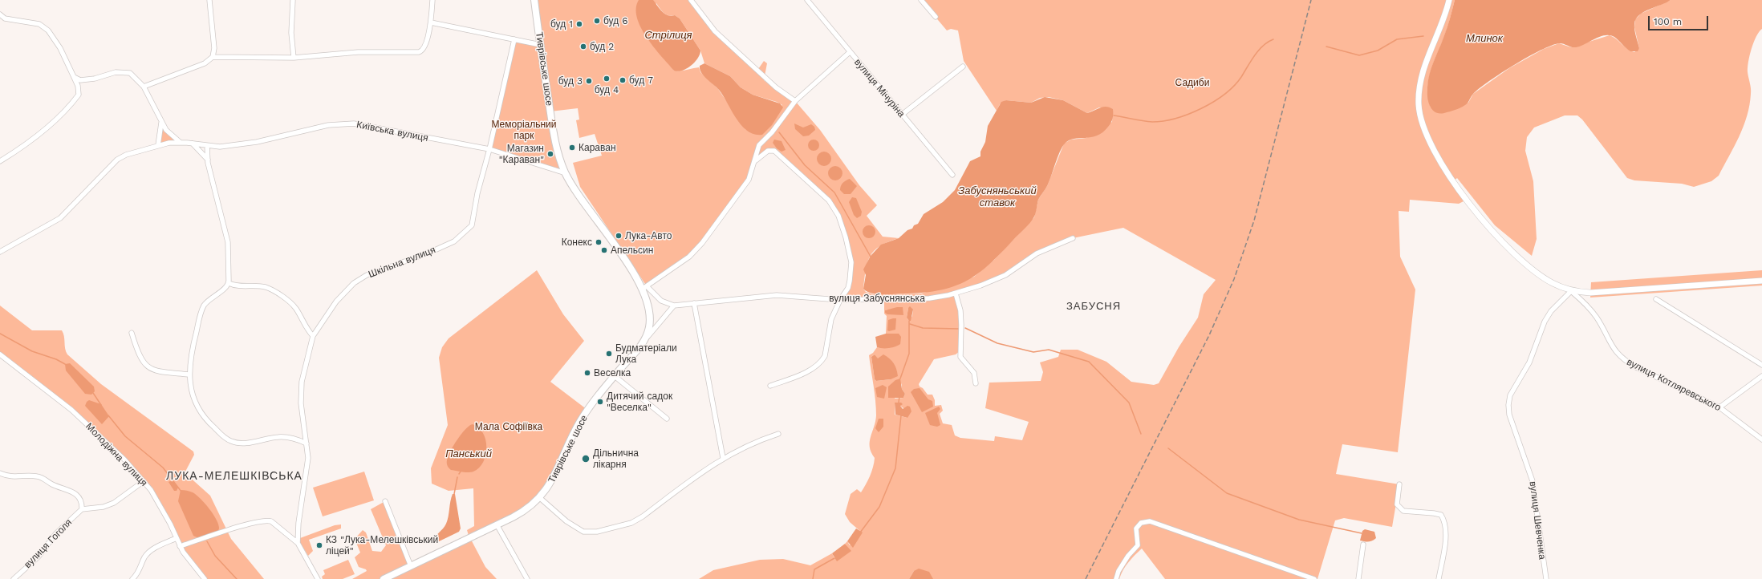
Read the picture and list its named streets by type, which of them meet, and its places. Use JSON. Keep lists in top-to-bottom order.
{
  "streets": {
    "main road": ["Тиврівське шосе"],
    "street": [
      "вулиця Мічуріна",
      "Київська вулиця",
      "Шкільна вулиця",
      "вулиця Забуснянська",
      "вулиця Котляревського",
      "Молодіжна вулиця",
      "вулиця Шевченка",
      "вулиця Гоголя"
    ]
  },
  "crossings": [
    ["Тиврівське шосе", "Київська вулиця"],
    ["Київська вулиця", "Шкільна вулиця"],
    ["вулиця Котляревського", "вулиця Шевченка"]
  ],
  "districts": ["ЗАБУСНЯ", "ЛУКА-МЕЛЕШКІВСЬКА"],
  "water": [
    "Стрілиця",
    "Млинок",
    "Забусняньський ставок",
    "Панський"
  ],
  "parks": ["Садиби", "Меморіальний парк", "Мала Софіївка"],
  "places": [
    "буд 6",
    "буд 1",
    "буд 2",
    "буд 4",
    "буд 7",
    "буд 3",
    "Караван",
    "Магазин \"Караван\"",
    "Лука-Авто",
    "Конекс",
    "Апельсин",
    "Будматеріали Лука",
    "Веселка",
    "Дитячий садок \"Веселка\"",
    "Дільнична лікарня",
    "КЗ \"Лука-Мелешківський ліцей\""
  ],
  "scale_bar": "100 m"
}
